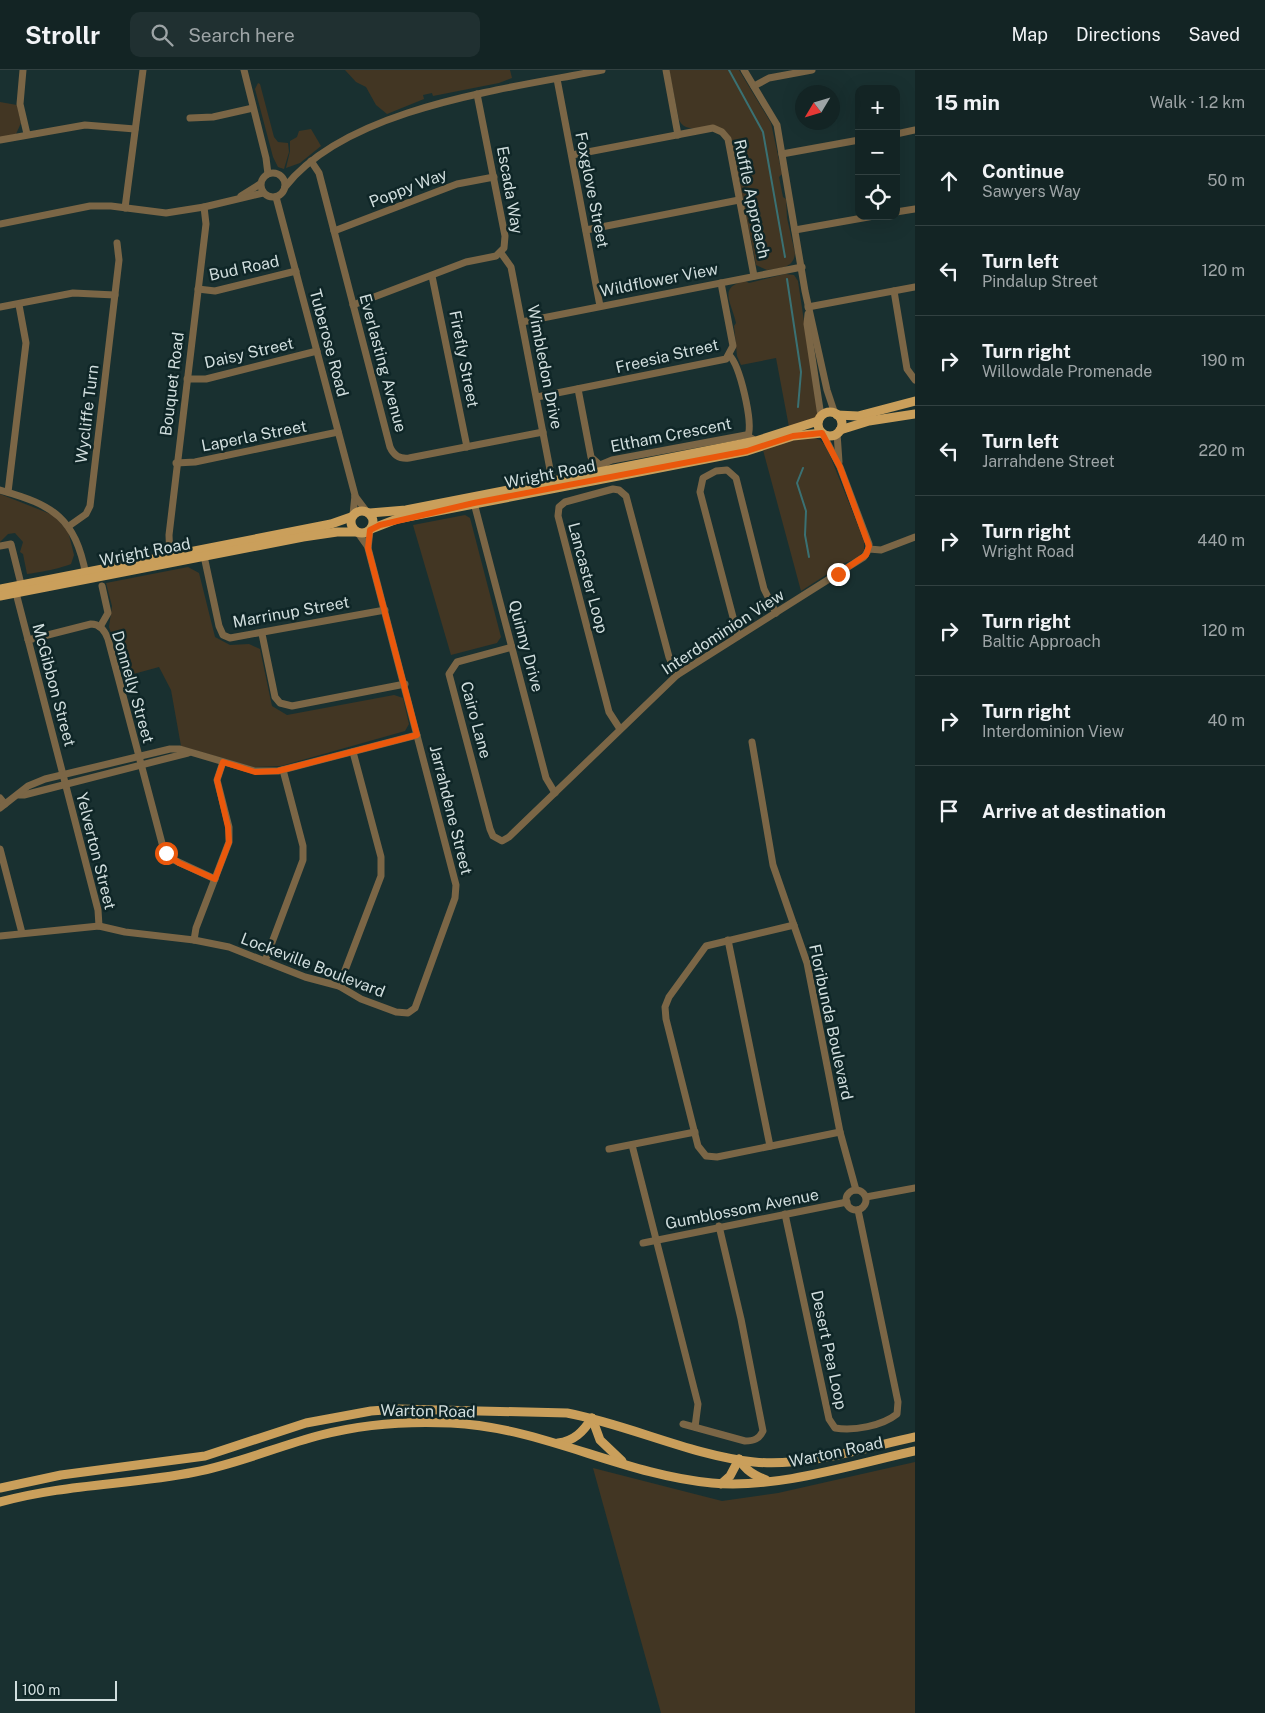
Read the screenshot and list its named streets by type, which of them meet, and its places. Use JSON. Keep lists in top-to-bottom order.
{
  "streets": {
    "main road": ["Wright Road", "Warton Road"],
    "street": [
      "Poppy Way",
      "Escada Way",
      "Foxglove Street",
      "Ruffle Approach",
      "Bud Road",
      "Wildflower View",
      "Tuberose Road",
      "Daisy Street",
      "Freesia Street",
      "Firefly Street",
      "Everlasting Avenue",
      "Wimbledon Drive",
      "Bouquet Road",
      "Wycliffe Turn",
      "Eltham Crescent",
      "Laperla Street",
      "Lancaster Loop",
      "Marrinup Street",
      "Interdominion View",
      "Quinny Drive",
      "McGibbon Street",
      "Donnelly Street",
      "Cairo Lane",
      "Jarrahdene Street",
      "Yelverton Street",
      "Lockeville Boulevard",
      "Floribunda Boulevard",
      "Gumblossom Avenue",
      "Desert Pea Loop"
    ]
  },
  "crossings": [
    ["Poppy Way", "Escada Way"],
    ["Poppy Way", "Everlasting Avenue"],
    ["Escada Way", "Firefly Street"],
    ["Escada Way", "Everlasting Avenue"],
    ["Escada Way", "Wimbledon Drive"],
    ["Foxglove Street", "Ruffle Approach"],
    ["Foxglove Street", "Wildflower View"],
    ["Ruffle Approach", "Wildflower View"],
    ["Bud Road", "Tuberose Road"],
    ["Bud Road", "Bouquet Road"],
    ["Wildflower View", "Freesia Street"],
    ["Wildflower View", "Wimbledon Drive"],
    ["Tuberose Road", "Daisy Street"],
    ["Tuberose Road", "Laperla Street"],
    ["Tuberose Road", "Wright Road"],
    ["Tuberose Road", "Jarrahdene Street"],
    ["Daisy Street", "Bouquet Road"],
    ["Freesia Street", "Wimbledon Drive"],
    ["Firefly Street", "Everlasting Avenue"],
    ["Everlasting Avenue", "Wimbledon Drive"],
    ["Wimbledon Drive", "Wright Road"],
    ["Bouquet Road", "Laperla Street"],
    ["Bouquet Road", "Wright Road"],
    ["Eltham Crescent", "Wright Road"],
    ["Wright Road", "Marrinup Street"],
    ["Wright Road", "Quinny Drive"],
    ["Wright Road", "McGibbon Street"],
    ["Wright Road", "Jarrahdene Street"],
    ["Lancaster Loop", "Interdominion View"],
    ["Marrinup Street", "Jarrahdene Street"],
    ["Interdominion View", "Quinny Drive"],
    ["Interdominion View", "Cairo Lane"],
    ["Quinny Drive", "Cairo Lane"],
    ["McGibbon Street", "Donnelly Street"],
    ["McGibbon Street", "Yelverton Street"],
    ["Jarrahdene Street", "Lockeville Boulevard"],
    ["Yelverton Street", "Lockeville Boulevard"],
    ["Floribunda Boulevard", "Gumblossom Avenue"],
    ["Floribunda Boulevard", "Desert Pea Loop"],
    ["Gumblossom Avenue", "Desert Pea Loop"]
  ],
  "scale_bar": "100 m",
  "north": "bottom left",
  "page": {
    "header": "Strollr",
    "search": "Search here",
    "nav": ["Map", "Directions", "Saved"],
    "heading": ["15 min", "Walk · 1.2 km"],
    "map_buttons": ["+", "−"],
    "list": [
      ["Continue", "Sawyers Way", "50 m"],
      ["Turn left", "Pindalup Street", "120 m"],
      ["Turn right", "Willowdale Promenade", "190 m"],
      ["Turn left", "Jarrahdene Street", "220 m"],
      ["Turn right", "Wright Road", "440 m"],
      ["Turn right", "Baltic Approach", "120 m"],
      ["Turn right", "Interdominion View", "40 m"],
      "Arrive at destination"
    ],
    "scale": "100 m"
  }
}
